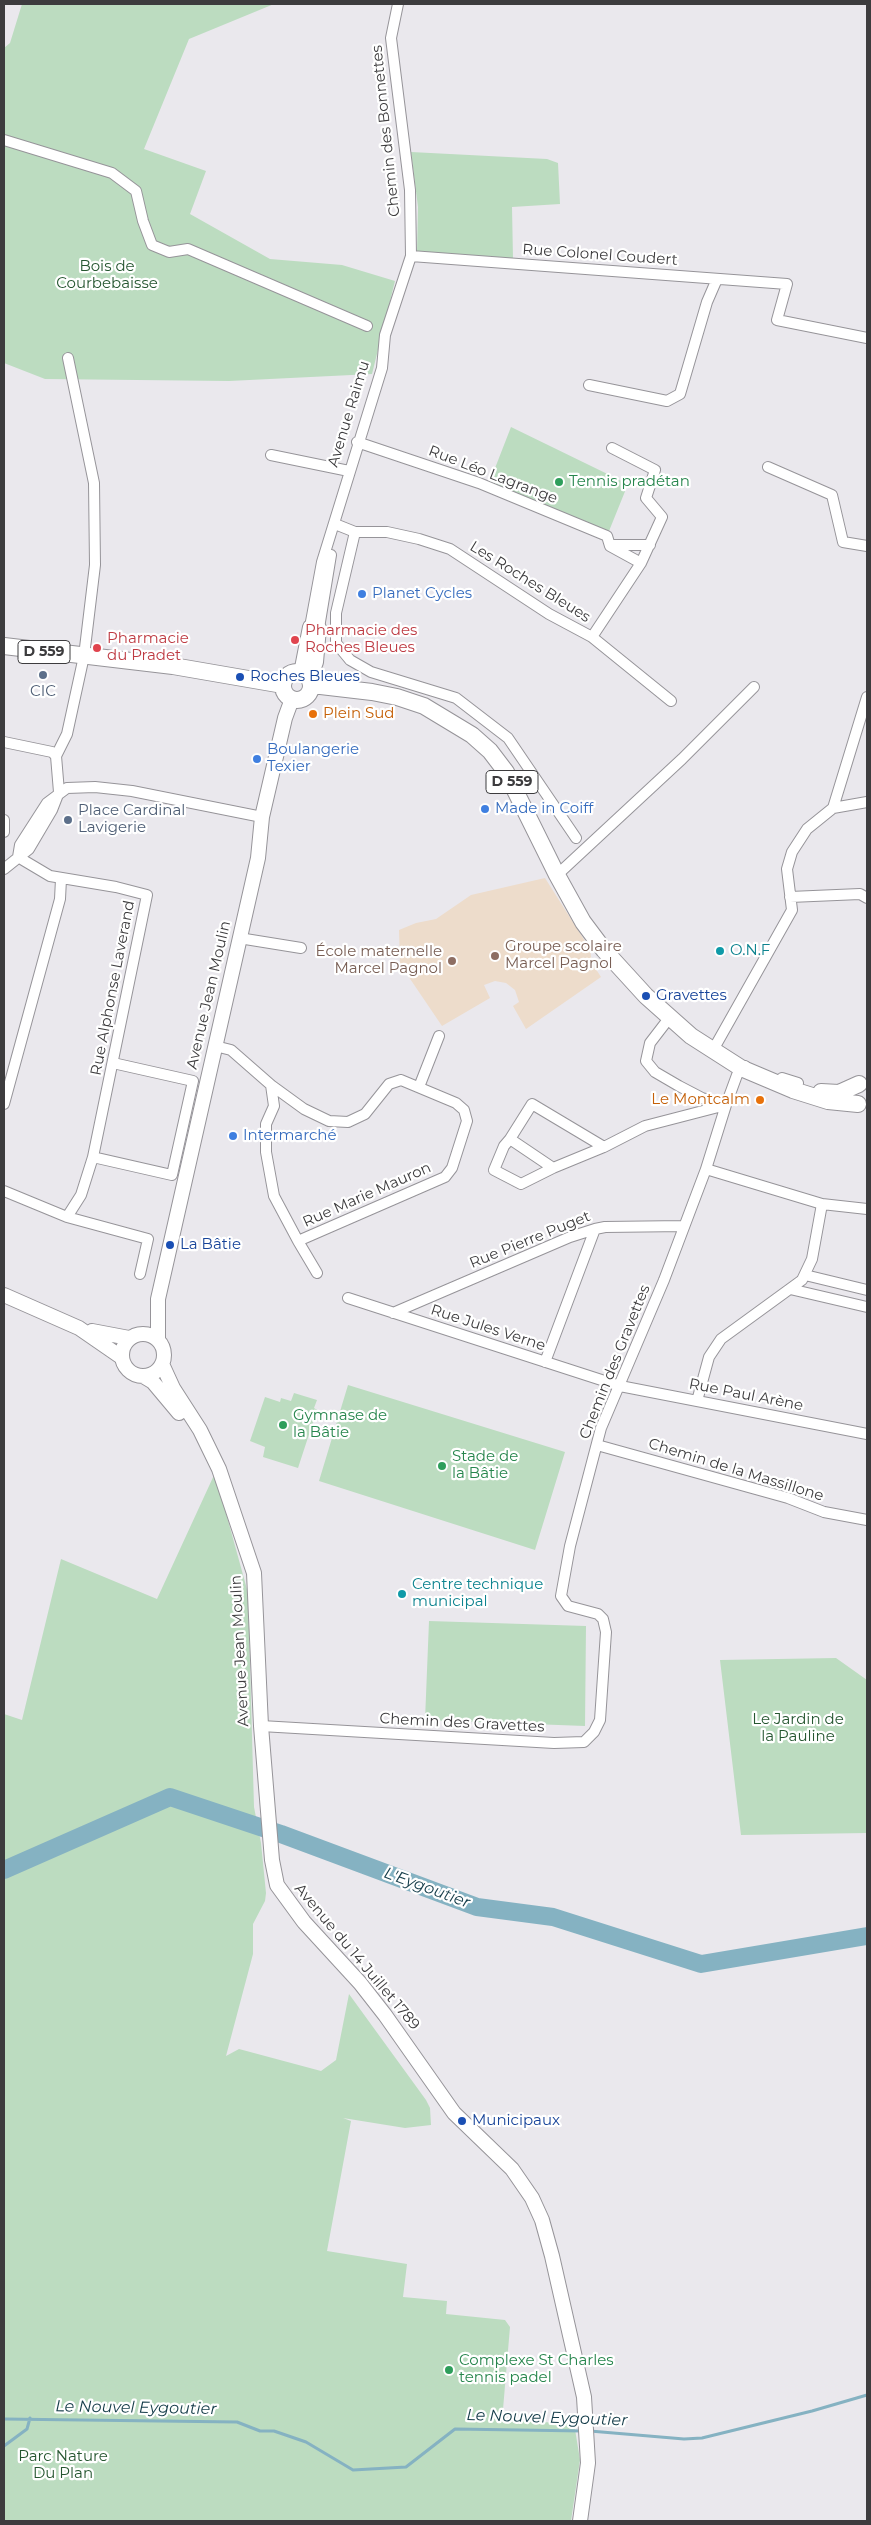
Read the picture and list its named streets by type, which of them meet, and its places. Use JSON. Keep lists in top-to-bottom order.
{
  "streets": {
    "main road": ["D 559"],
    "street": [
      "Chemin des Bonnettes",
      "Rue Colonel Coudert",
      "Avenue Raimu",
      "Rue Léo Lagrange",
      "Les Roches Bleues",
      "Rue Alphonse Laverand",
      "Avenue Jean Moulin",
      "Rue Marie Mauron",
      "Rue Pierre Puget",
      "Rue Jules Verne",
      "Chemin des Gravettes",
      "Rue Paul Arène",
      "Chemin de la Massillone",
      "Avenue du 14 Juillet 1789"
    ]
  },
  "crossings": [
    ["Chemin des Bonnettes", "Rue Colonel Coudert"],
    ["Chemin des Bonnettes", "Avenue Raimu"],
    ["Rue Colonel Coudert", "Avenue Raimu"],
    ["Avenue Raimu", "Rue Léo Lagrange"],
    ["Avenue Raimu", "Les Roches Bleues"],
    ["Avenue Raimu", "D 559"],
    ["D 559", "Avenue Jean Moulin"],
    ["D 559", "Chemin des Gravettes"],
    ["Avenue Jean Moulin", "Rue Marie Mauron"],
    ["Avenue Jean Moulin", "Chemin des Gravettes"],
    ["Avenue Jean Moulin", "Avenue du 14 Juillet 1789"],
    ["Rue Pierre Puget", "Rue Jules Verne"],
    ["Rue Pierre Puget", "Chemin des Gravettes"],
    ["Rue Jules Verne", "Chemin des Gravettes"],
    ["Rue Jules Verne", "Rue Paul Arène"],
    ["Chemin des Gravettes", "Rue Paul Arène"],
    ["Chemin des Gravettes", "Chemin de la Massillone"]
  ],
  "water": ["L'Eygoutier", "Le Nouvel Eygoutier"],
  "parks": ["Bois de Courbebaisse", "Le Jardin de la Pauline", "Parc Nature Du Plan"],
  "places": [
    "Tennis pradétan",
    "Planet Cycles",
    "Pharmacie des Roches Bleues",
    "Pharmacie du Pradet",
    "CIC",
    "Roches Bleues",
    "Plein Sud",
    "Boulangerie Texier",
    "Made in Coiff",
    "Place Cardinal Lavigerie",
    "O.N.F",
    "Groupe scolaire Marcel Pagnol",
    "École maternelle Marcel Pagnol",
    "Gravettes",
    "Le Montcalm",
    "Intermarché",
    "La Bâtie",
    "Gymnase de la Bâtie",
    "Stade de la Bâtie",
    "Centre technique municipal",
    "Municipaux",
    "Complexe St Charles tennis padel"
  ]
}
